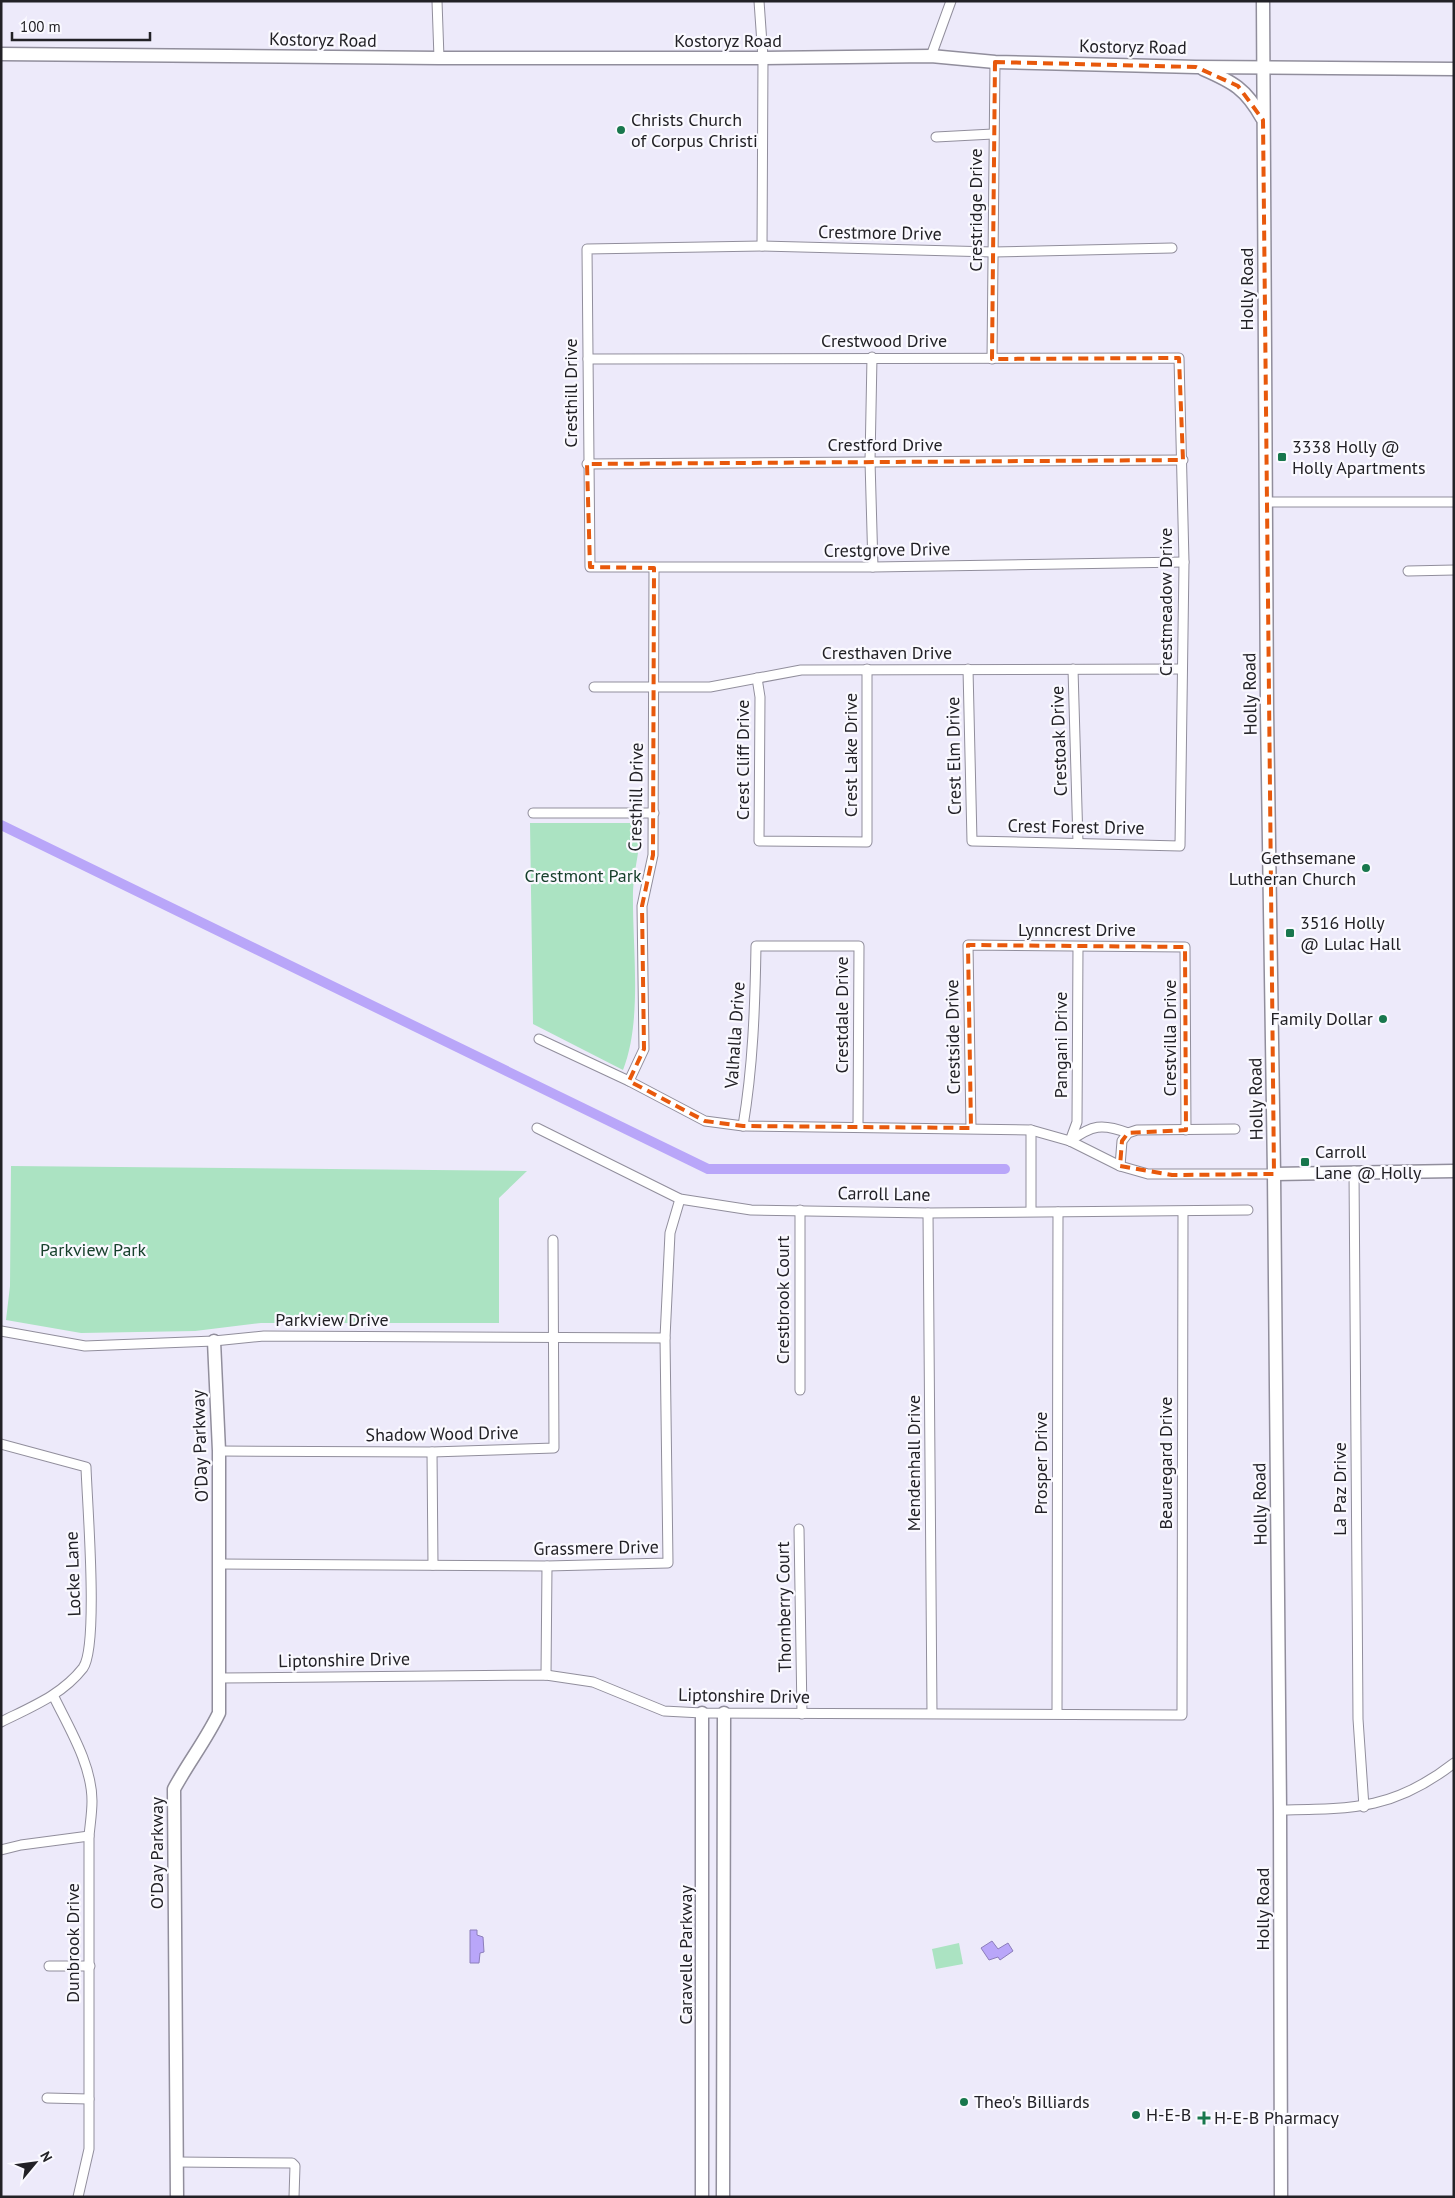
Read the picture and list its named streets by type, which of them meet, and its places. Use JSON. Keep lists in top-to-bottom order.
{
  "streets": {
    "main road": [
      "Kostoryz Road",
      "Holly Road",
      "O'Day Parkway",
      "Caravelle Parkway"
    ],
    "street": [
      "Crestridge Drive",
      "Crestmore Drive",
      "Crestwood Drive",
      "Cresthill Drive",
      "Crestford Drive",
      "Crestgrove Drive",
      "Crestmeadow Drive",
      "Cresthaven Drive",
      "Crestoak Drive",
      "Crest Lake Drive",
      "Crest Elm Drive",
      "Crest Cliff Drive",
      "Crest Forest Drive",
      "Lynncrest Drive",
      "Crestdale Drive",
      "Valhalla Drive",
      "Crestside Drive",
      "Crestvilla Drive",
      "Pangani Drive",
      "Carroll Lane",
      "Crestbrook Court",
      "Parkview Drive",
      "Shadow Wood Drive",
      "Mendenhall Drive",
      "Prosper Drive",
      "Beauregard Drive",
      "La Paz Drive",
      "Grassmere Drive",
      "Locke Lane",
      "Thornberry Court",
      "Liptonshire Drive",
      "Dunbrook Drive"
    ]
  },
  "crossings": [
    ["Kostoryz Road", "Crestridge Drive"],
    ["Kostoryz Road", "Holly Road"],
    ["Crestridge Drive", "Crestmore Drive"],
    ["Crestridge Drive", "Crestwood Drive"],
    ["Crestmore Drive", "Cresthill Drive"],
    ["Crestwood Drive", "Cresthill Drive"],
    ["Crestwood Drive", "Crestmeadow Drive"],
    ["Cresthill Drive", "Crestford Drive"],
    ["Cresthill Drive", "Crestgrove Drive"],
    ["Cresthill Drive", "Cresthaven Drive"],
    ["Crestford Drive", "Crestmeadow Drive"],
    ["Crestgrove Drive", "Crestmeadow Drive"],
    ["Crestmeadow Drive", "Cresthaven Drive"],
    ["Crestmeadow Drive", "Crest Forest Drive"],
    ["Cresthaven Drive", "Crestoak Drive"],
    ["Cresthaven Drive", "Crest Lake Drive"],
    ["Cresthaven Drive", "Crest Elm Drive"],
    ["Cresthaven Drive", "Crest Cliff Drive"],
    ["Crestoak Drive", "Crest Forest Drive"],
    ["Crest Lake Drive", "Crest Cliff Drive"],
    ["Crest Elm Drive", "Crest Forest Drive"],
    ["Lynncrest Drive", "Crestside Drive"],
    ["Lynncrest Drive", "Crestvilla Drive"],
    ["Lynncrest Drive", "Pangani Drive"],
    ["Crestdale Drive", "Valhalla Drive"],
    ["Carroll Lane", "Crestbrook Court"],
    ["Carroll Lane", "Mendenhall Drive"],
    ["Carroll Lane", "Prosper Drive"],
    ["Carroll Lane", "Beauregard Drive"],
    ["Carroll Lane", "Grassmere Drive"],
    ["Parkview Drive", "Shadow Wood Drive"],
    ["Parkview Drive", "O'Day Parkway"],
    ["Parkview Drive", "Grassmere Drive"],
    ["Shadow Wood Drive", "O'Day Parkway"],
    ["O'Day Parkway", "Grassmere Drive"],
    ["O'Day Parkway", "Liptonshire Drive"],
    ["Mendenhall Drive", "Liptonshire Drive"],
    ["Prosper Drive", "Liptonshire Drive"],
    ["Beauregard Drive", "Liptonshire Drive"],
    ["Locke Lane", "Dunbrook Drive"],
    ["Thornberry Court", "Liptonshire Drive"],
    ["Liptonshire Drive", "Caravelle Parkway"]
  ],
  "parks": ["Crestmont Park", "Parkview Park"],
  "places": {
    "other": [
      "Christs Church of Corpus Christi",
      "Gethsemane Lutheran Church",
      "Family Dollar",
      "Theo's Billiards",
      "H-E-B"
    ],
    "transit": ["3338 Holly @ Holly Apartments", "3516 Holly @ Lulac Hall", "Carroll Lane @ Holly"],
    "health": ["H-E-B Pharmacy"]
  },
  "scale_bar": "100 m",
  "north": "top right"
}
